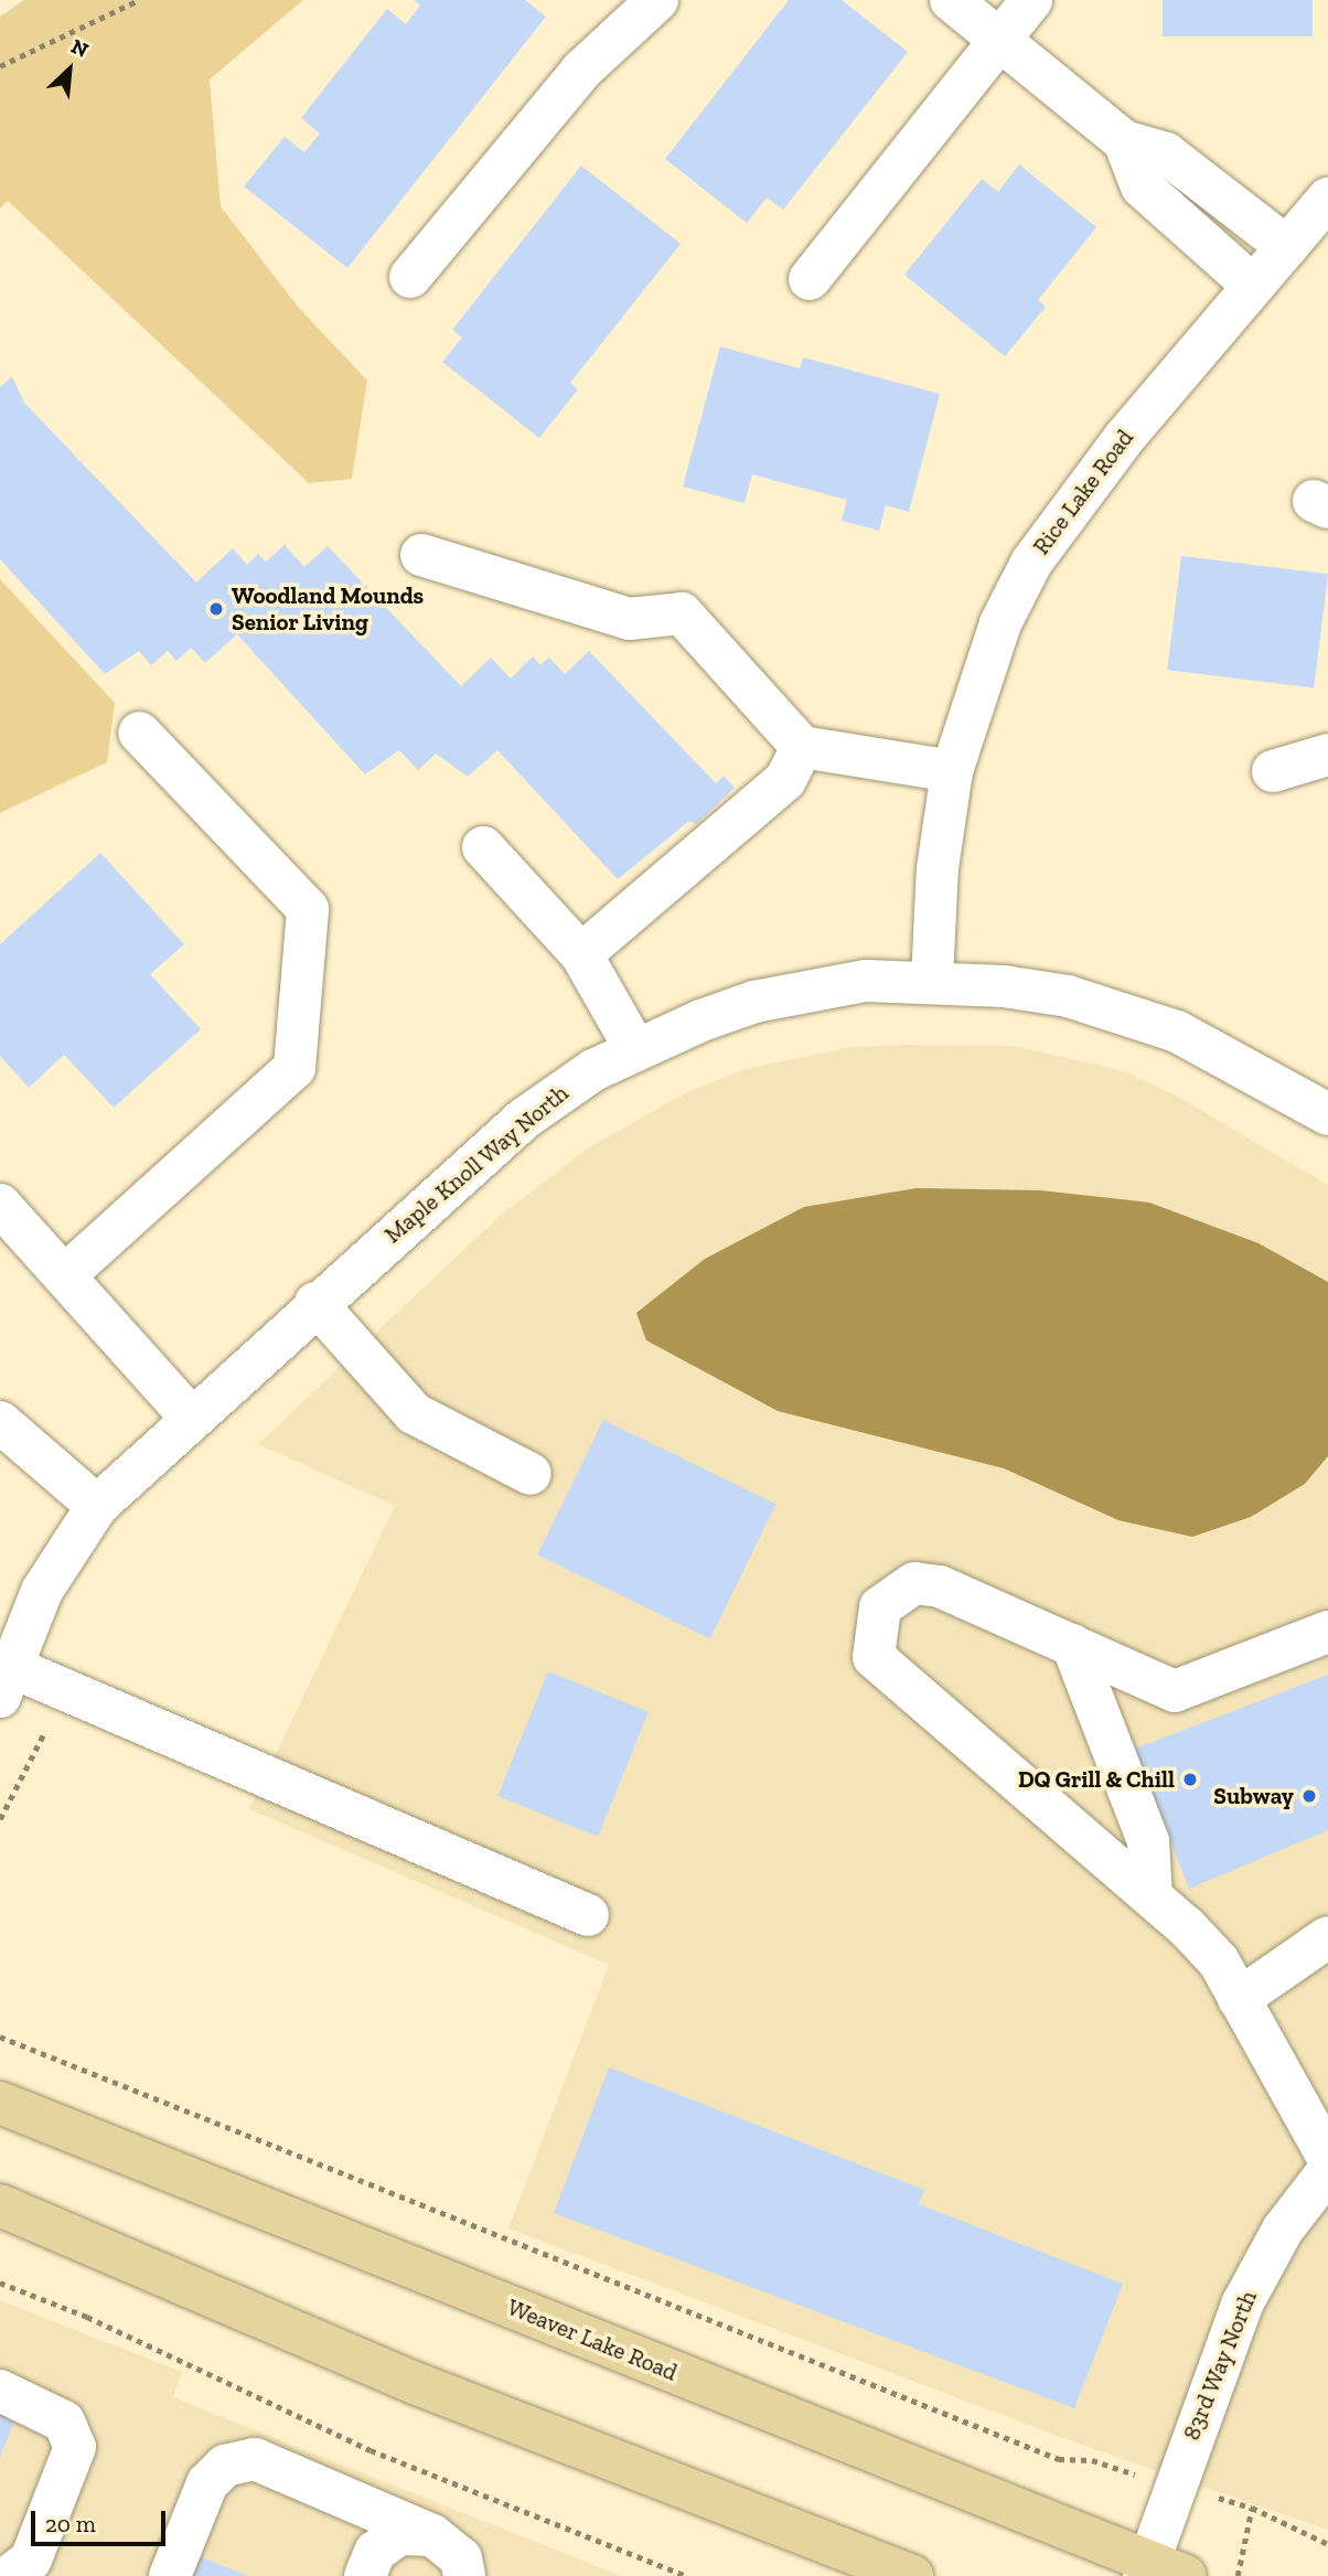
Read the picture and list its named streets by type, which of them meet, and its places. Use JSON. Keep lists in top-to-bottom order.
{
  "streets": {
    "main road": ["Weaver Lake Road"],
    "street": ["Rice Lake Road", "Maple Knoll Way North", "83rd Way North"]
  },
  "crossings": [
    ["Rice Lake Road", "Maple Knoll Way North"],
    ["Weaver Lake Road", "83rd Way North"]
  ],
  "places": ["Woodland Mounds Senior Living", "DQ Grill & Chill", "Subway"],
  "scale_bar": "20 m",
  "north": "top right"
}
